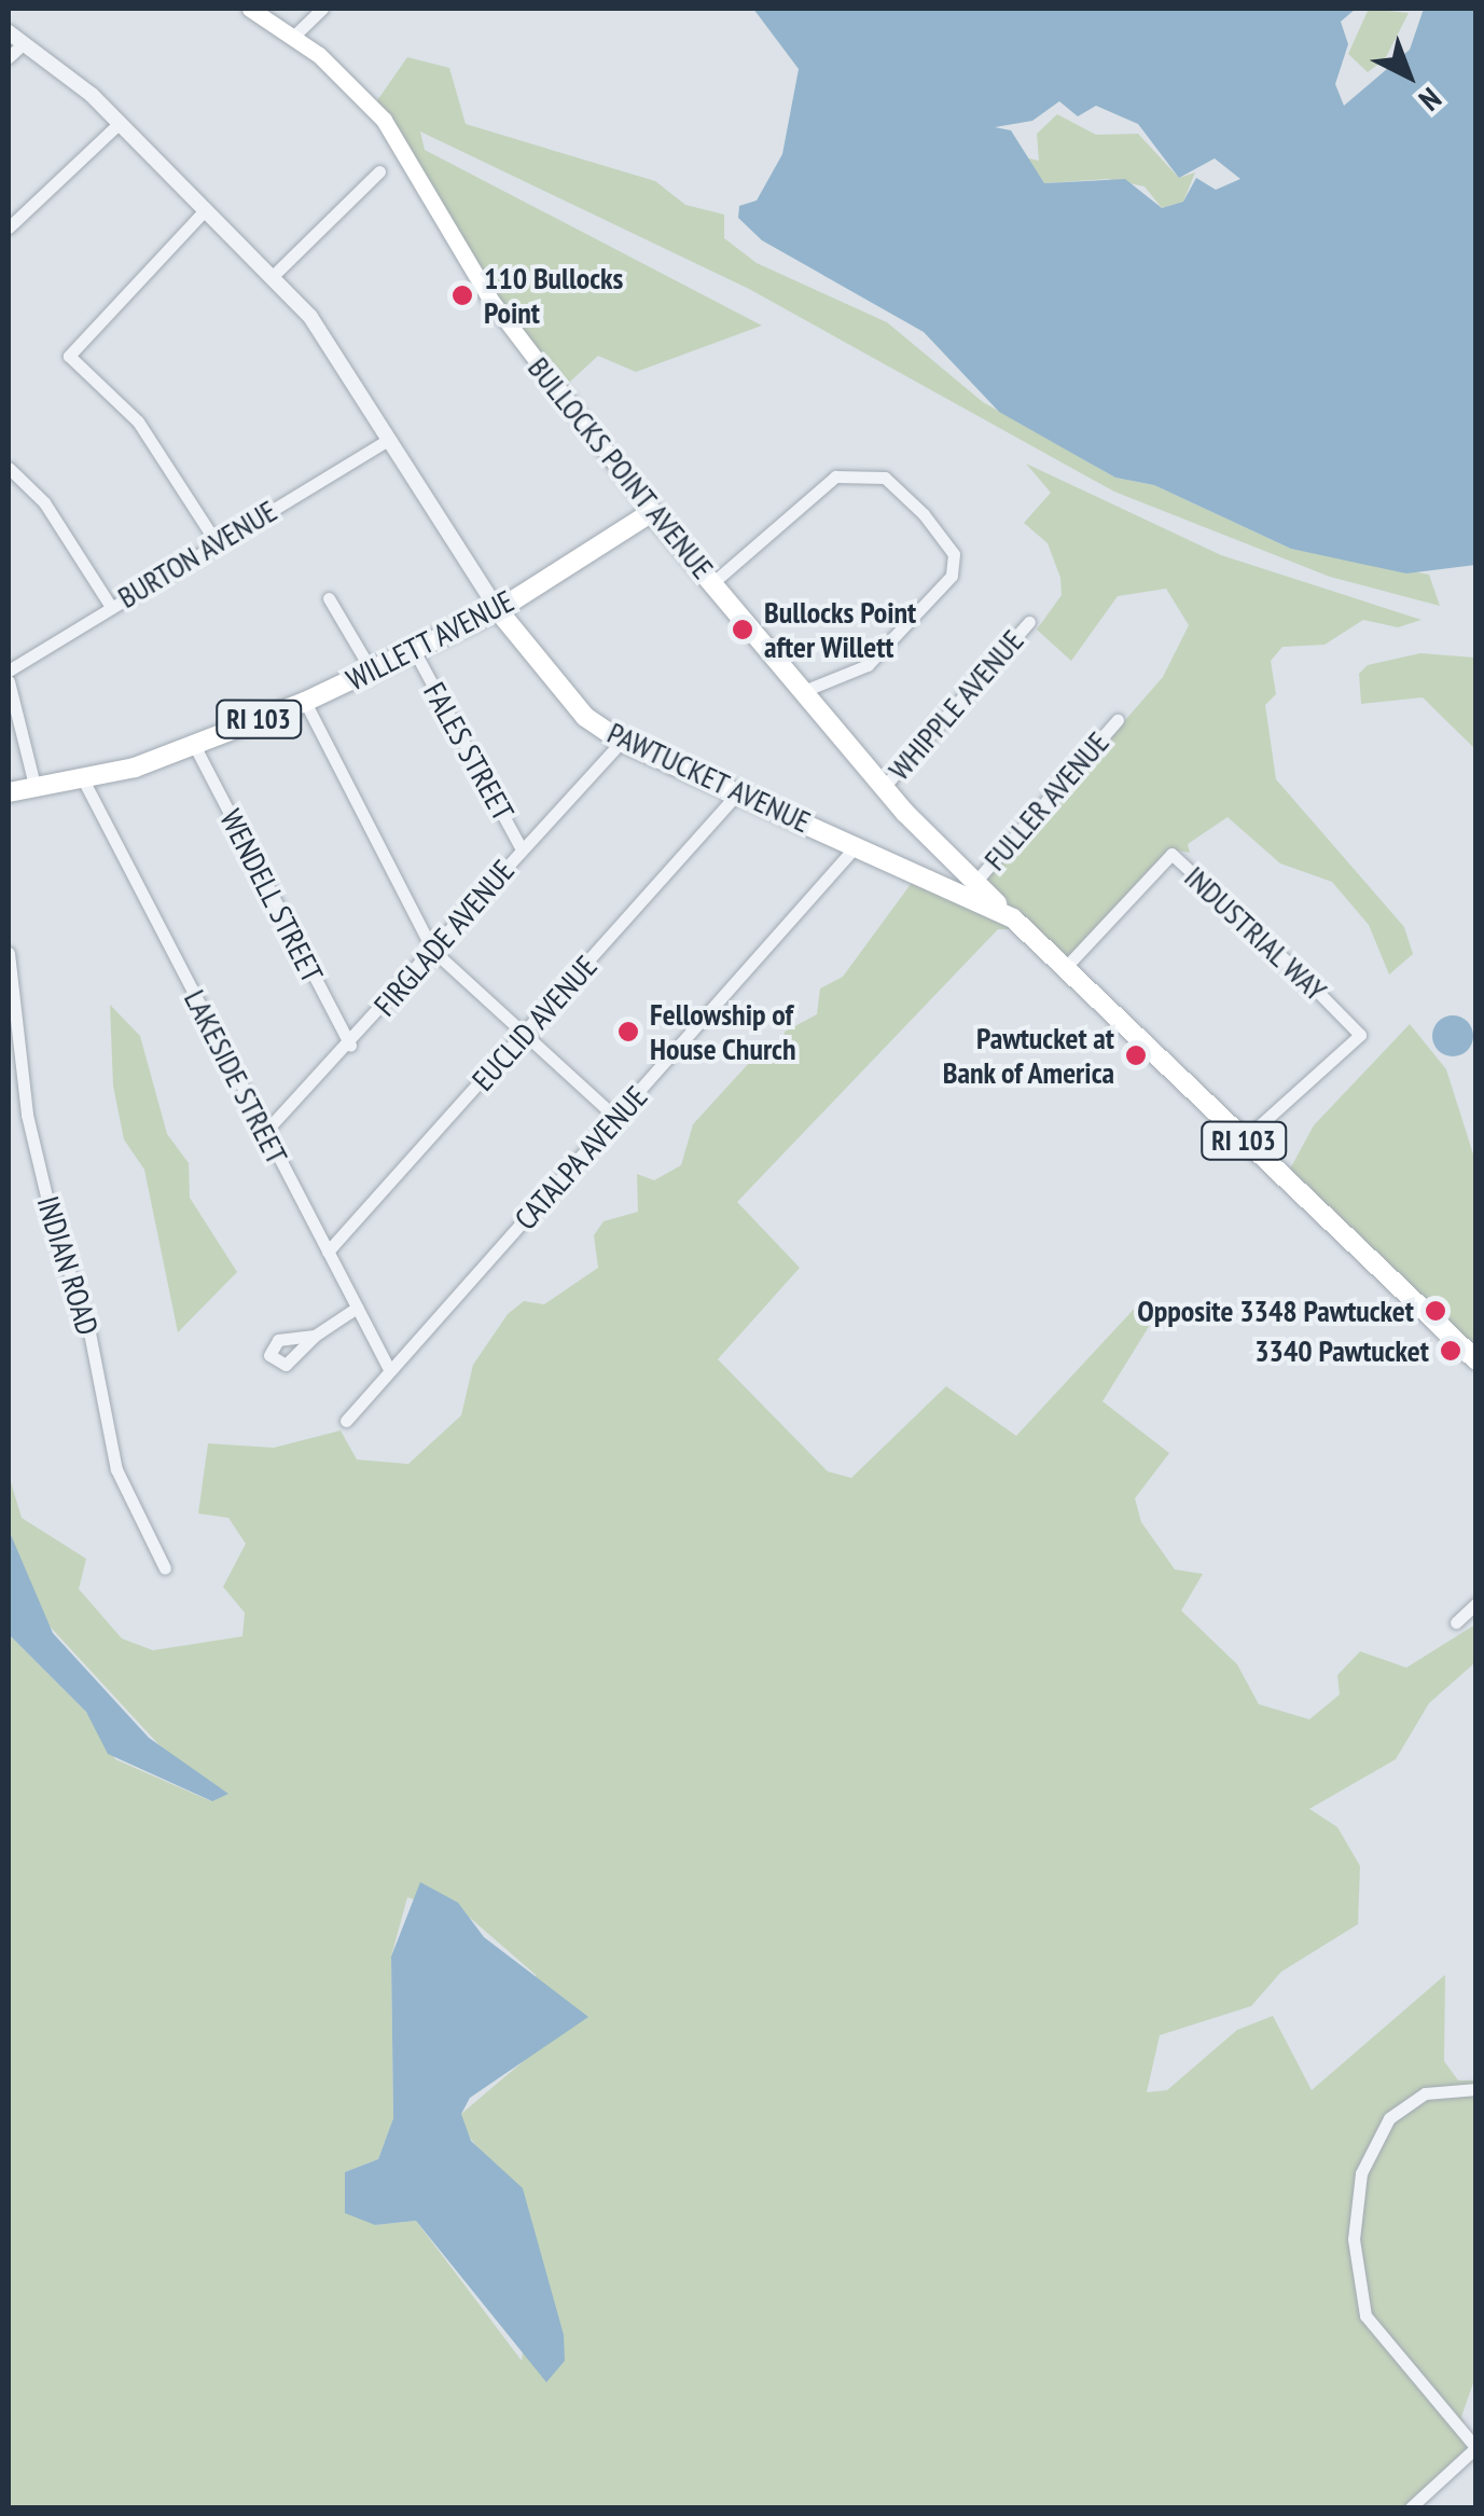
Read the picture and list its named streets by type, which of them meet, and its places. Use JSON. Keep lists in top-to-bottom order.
{
  "streets": {
    "main road": [
      "BULLOCKS POINT AVENUE",
      "WILLETT AVENUE",
      "RI 103",
      "PAWTUCKET AVENUE"
    ],
    "street": [
      "BURTON AVENUE",
      "WHIPPLE AVENUE",
      "FALES STREET",
      "FULLER AVENUE",
      "WENDELL STREET",
      "INDUSTRIAL WAY",
      "FIRGLADE AVENUE",
      "EUCLID AVENUE",
      "LAKESIDE STREET",
      "CATALPA AVENUE",
      "INDIAN ROAD"
    ]
  },
  "crossings": [
    ["BULLOCKS POINT AVENUE", "WILLETT AVENUE"],
    ["BULLOCKS POINT AVENUE", "WHIPPLE AVENUE"],
    ["BULLOCKS POINT AVENUE", "RI 103"],
    ["BULLOCKS POINT AVENUE", "PAWTUCKET AVENUE"],
    ["BULLOCKS POINT AVENUE", "FULLER AVENUE"],
    ["BULLOCKS POINT AVENUE", "INDUSTRIAL WAY"],
    ["BURTON AVENUE", "PAWTUCKET AVENUE"],
    ["WILLETT AVENUE", "FALES STREET"],
    ["WILLETT AVENUE", "PAWTUCKET AVENUE"],
    ["WILLETT AVENUE", "WENDELL STREET"],
    ["WILLETT AVENUE", "LAKESIDE STREET"],
    ["RI 103", "INDUSTRIAL WAY"],
    ["FALES STREET", "FIRGLADE AVENUE"],
    ["PAWTUCKET AVENUE", "FULLER AVENUE"],
    ["PAWTUCKET AVENUE", "FIRGLADE AVENUE"],
    ["PAWTUCKET AVENUE", "EUCLID AVENUE"],
    ["PAWTUCKET AVENUE", "CATALPA AVENUE"],
    ["WENDELL STREET", "FIRGLADE AVENUE"],
    ["FIRGLADE AVENUE", "LAKESIDE STREET"],
    ["EUCLID AVENUE", "LAKESIDE STREET"],
    ["LAKESIDE STREET", "CATALPA AVENUE"]
  ],
  "places": [
    "110 Bullocks Point",
    "Bullocks Point after Willett",
    "Fellowship of House Church",
    "Pawtucket at Bank of America",
    "Opposite 3348 Pawtucket",
    "3340 Pawtucket"
  ],
  "north": "bottom right"
}
